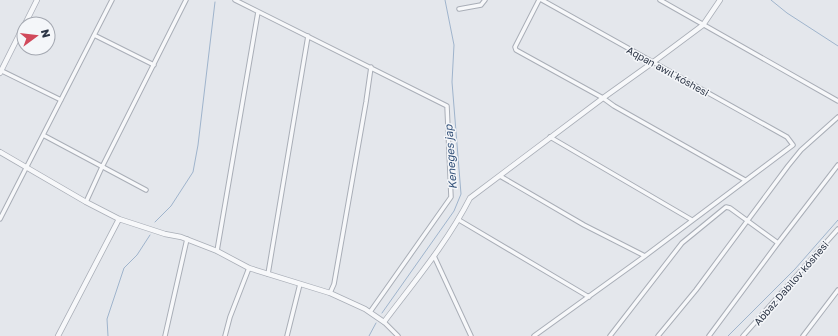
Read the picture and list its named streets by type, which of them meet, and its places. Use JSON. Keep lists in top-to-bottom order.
{
  "streets": {
    "street": ["Aqpan awıl kóshesi", "Abbaz Dabilov kóshesi"]
  },
  "water": ["Keneges jap"],
  "north": "right"
}
